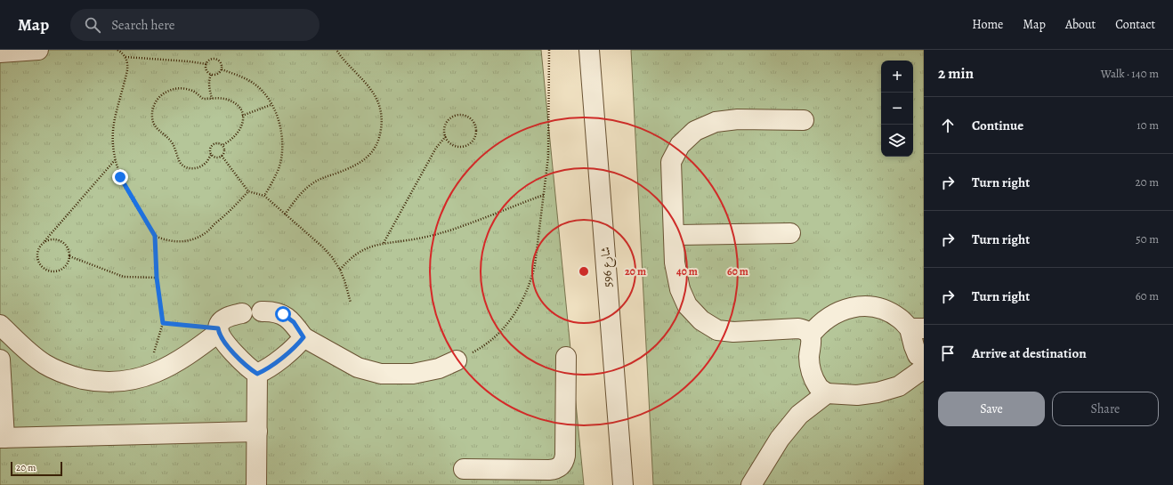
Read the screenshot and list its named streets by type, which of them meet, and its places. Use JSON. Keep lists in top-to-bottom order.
{
  "streets": {
    "street": ["شارع 596"]
  },
  "scale_bar": "20 m",
  "page": {
    "header": "Map",
    "search": "Search here",
    "nav": [
      "Home",
      "Map",
      "About",
      "Contact"
    ],
    "heading": ["2 min", "Walk · 140 m"],
    "map_buttons": ["+", "−"],
    "list": [
      ["Continue", "10 m"],
      ["Turn right", "20 m"],
      ["Turn right", "50 m"],
      ["Turn right", "60 m"],
      "Arrive at destination"
    ],
    "buttons": ["Save", "Share"],
    "scale": "20 m"
  },
  "rings": ["20 m", "40 m", "60 m"]
}
